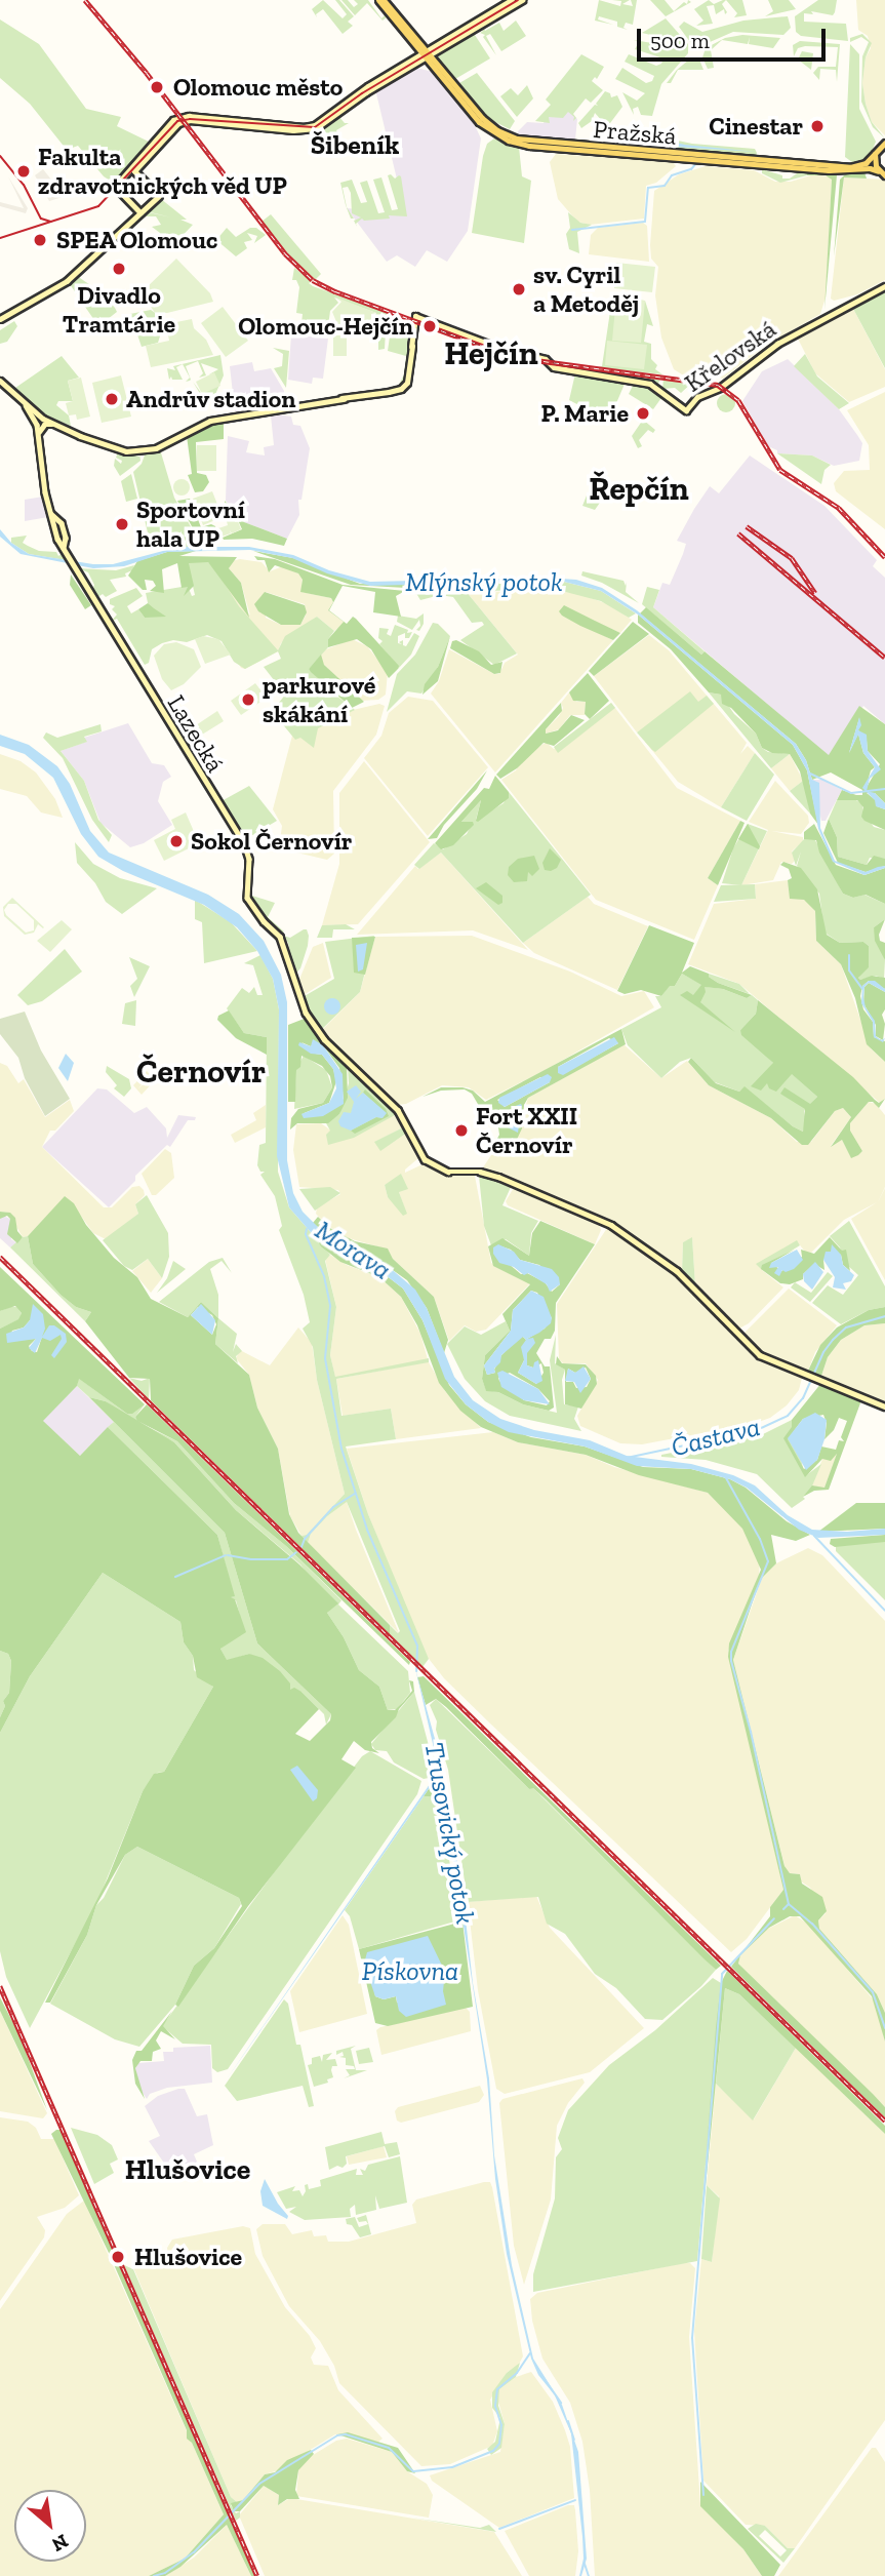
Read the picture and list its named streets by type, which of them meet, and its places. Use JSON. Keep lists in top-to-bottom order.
{
  "streets": {
    "main road": ["Pražská", "Křelovská", "Lazecká"]
  },
  "districts": [
    "Šibeník",
    "Hejčín",
    "Řepčín",
    "Černovír",
    "Hlušovice"
  ],
  "water": [
    "Mlýnský potok",
    "Morava",
    "Častava",
    "Trusovický potok",
    "Pískovna"
  ],
  "places": [
    "Olomouc město",
    "Cinestar",
    "Fakulta zdravotnických věd UP",
    "SPEA Olomouc",
    "Divadlo Tramtárie",
    "sv. Cyril a Metoděj",
    "Olomouc-Hejčín",
    "Andrův stadion",
    "P. Marie",
    "Sportovní hala UP",
    "parkurové skákání",
    "Sokol Černovír",
    "Fort XXII Černovír",
    "Hlušovice"
  ],
  "scale_bar": "500 m",
  "north": "bottom right"
}
